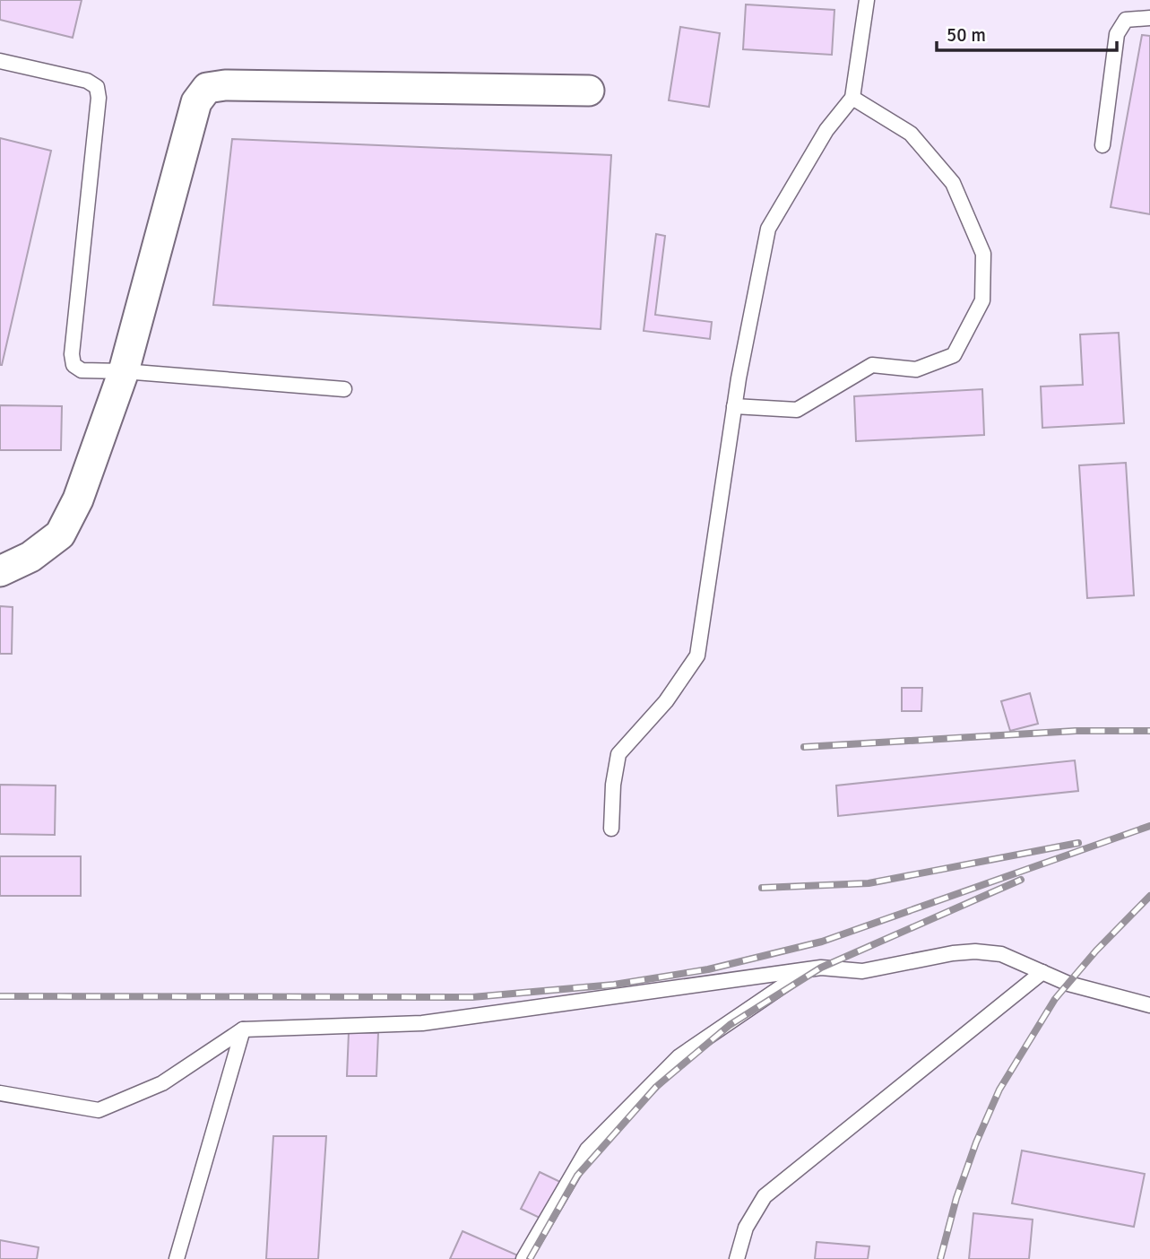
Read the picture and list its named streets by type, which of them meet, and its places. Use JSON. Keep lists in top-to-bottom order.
{
  "scale_bar": "50 m"
}
